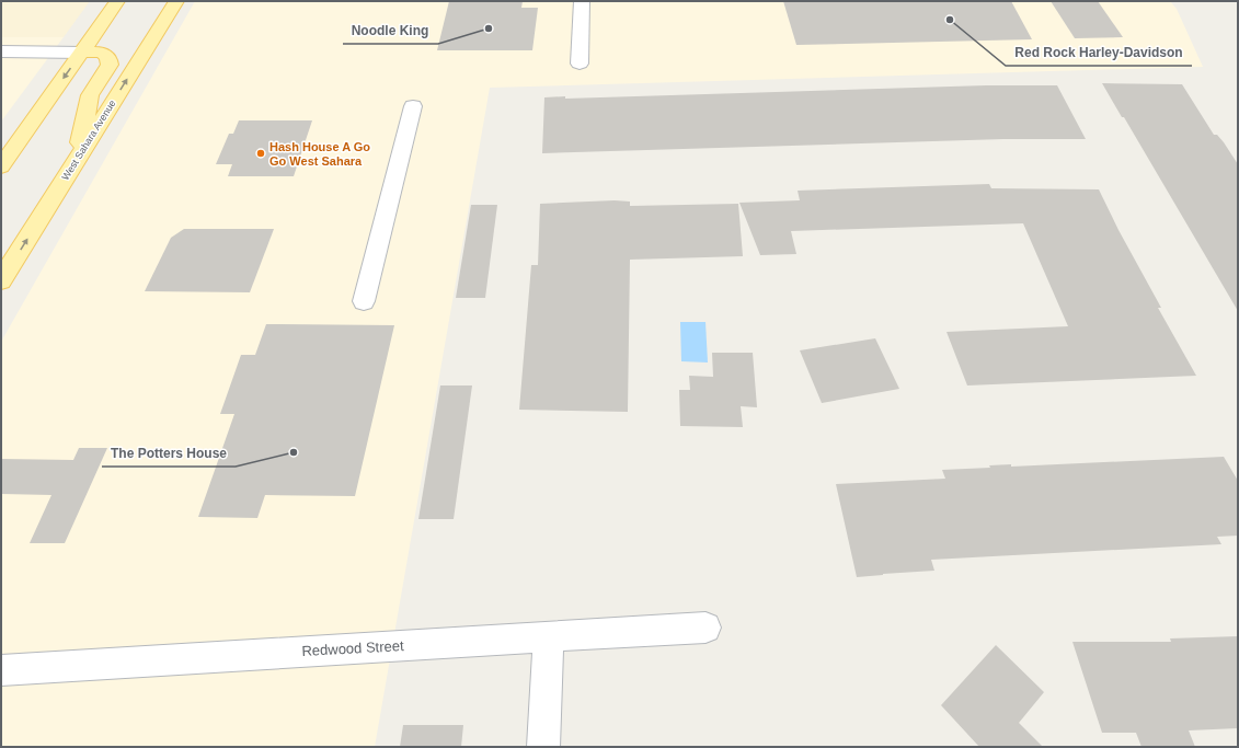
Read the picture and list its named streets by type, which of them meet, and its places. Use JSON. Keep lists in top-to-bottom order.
{
  "streets": {
    "main road": ["West Sahara Avenue"],
    "street": ["Redwood Street"]
  },
  "places": [
    "Red Rock Harley-Davidson",
    "Noodle King",
    "Hash House A Go Go West Sahara",
    "The Potters House"
  ]
}
